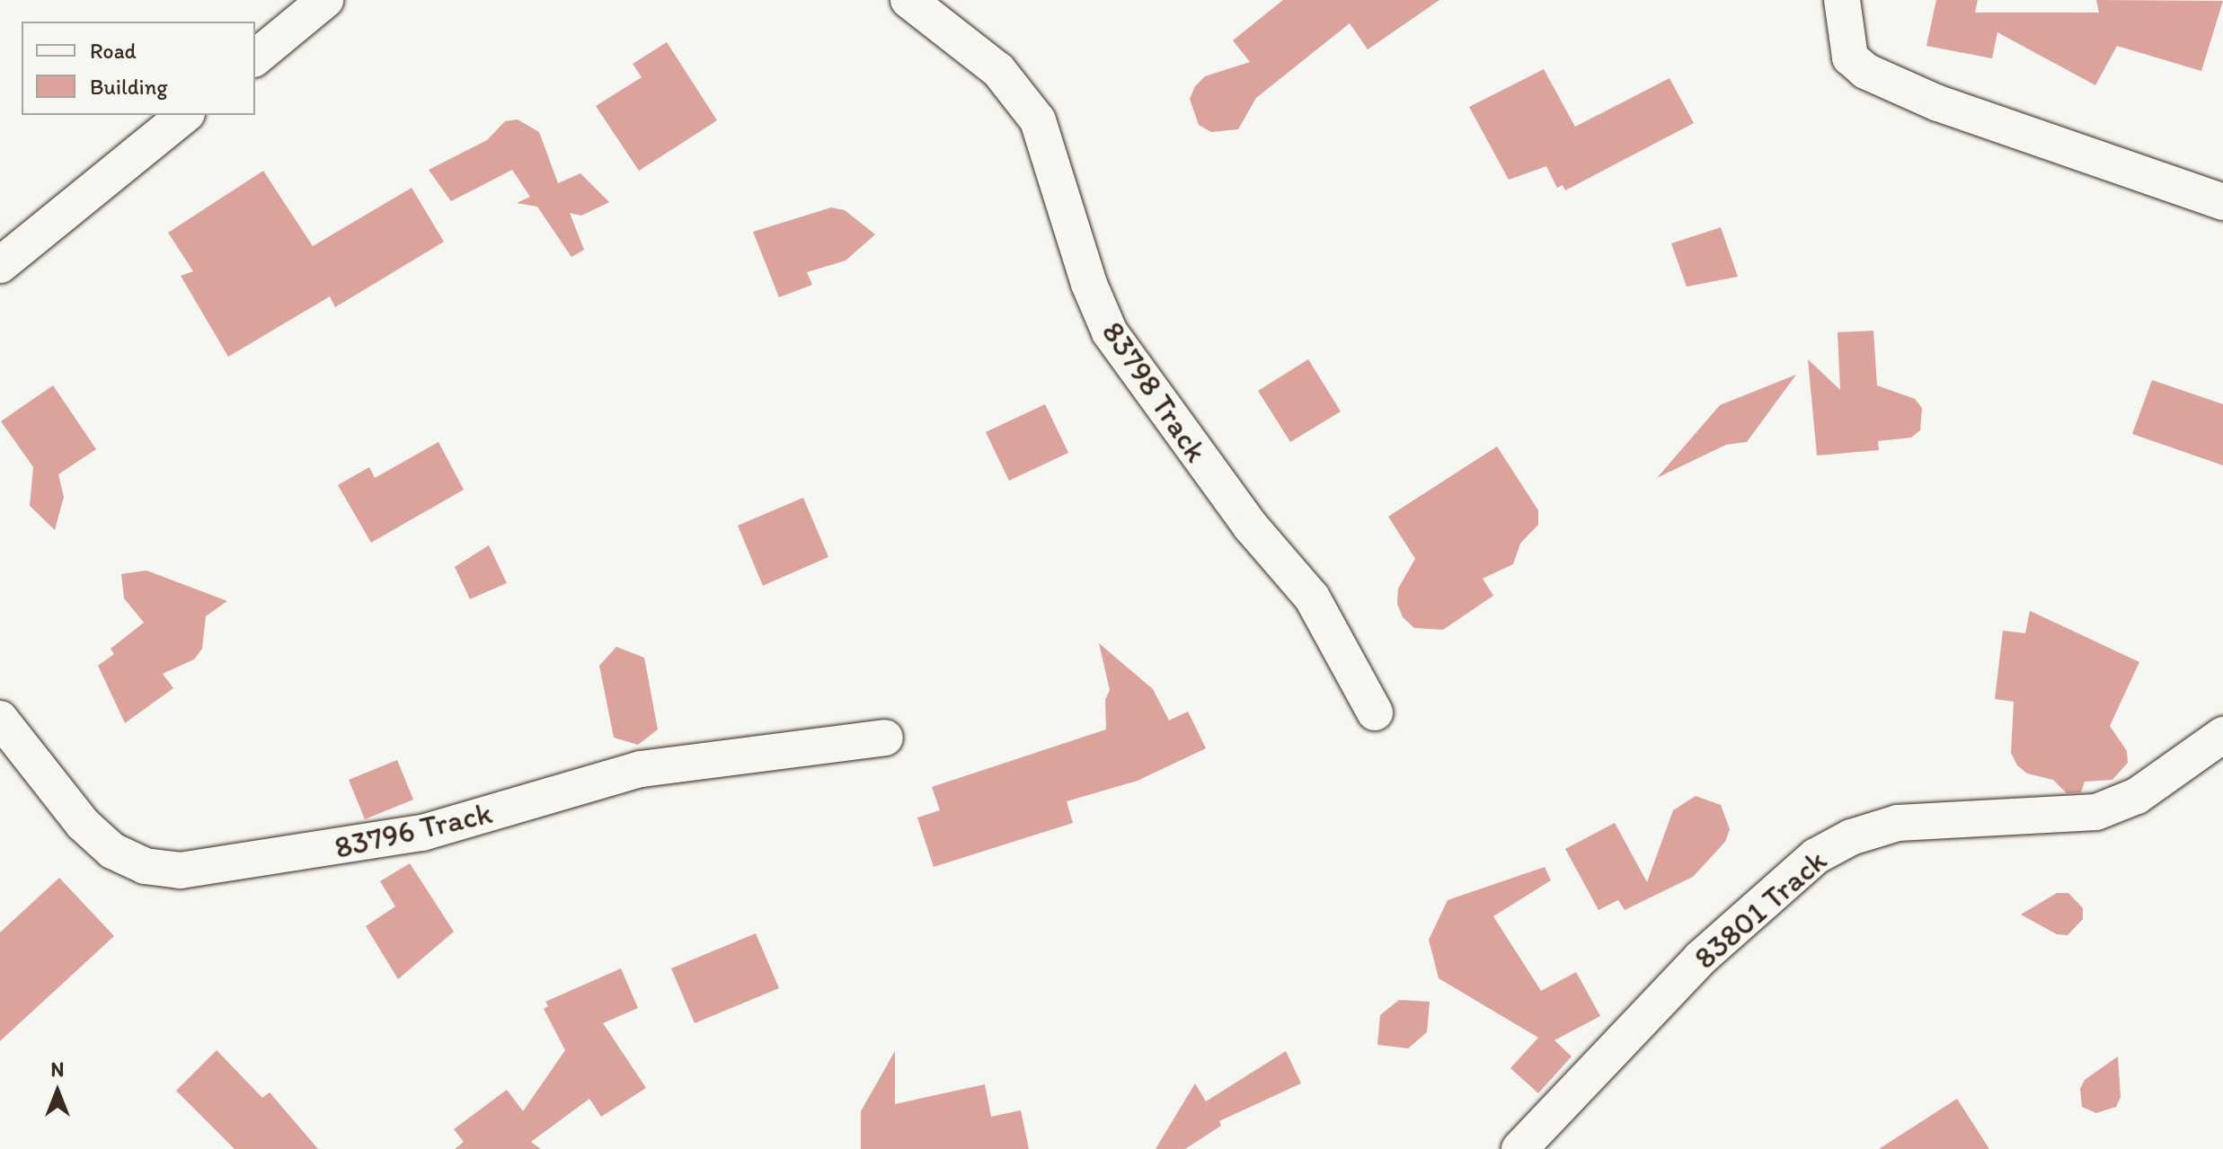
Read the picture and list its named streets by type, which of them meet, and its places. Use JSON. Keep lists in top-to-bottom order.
{
  "streets": {
    "street": ["83798 Track", "83796 Track", "83801 Track"]
  },
  "legend": ["Road", "Building"],
  "north": "top"
}
